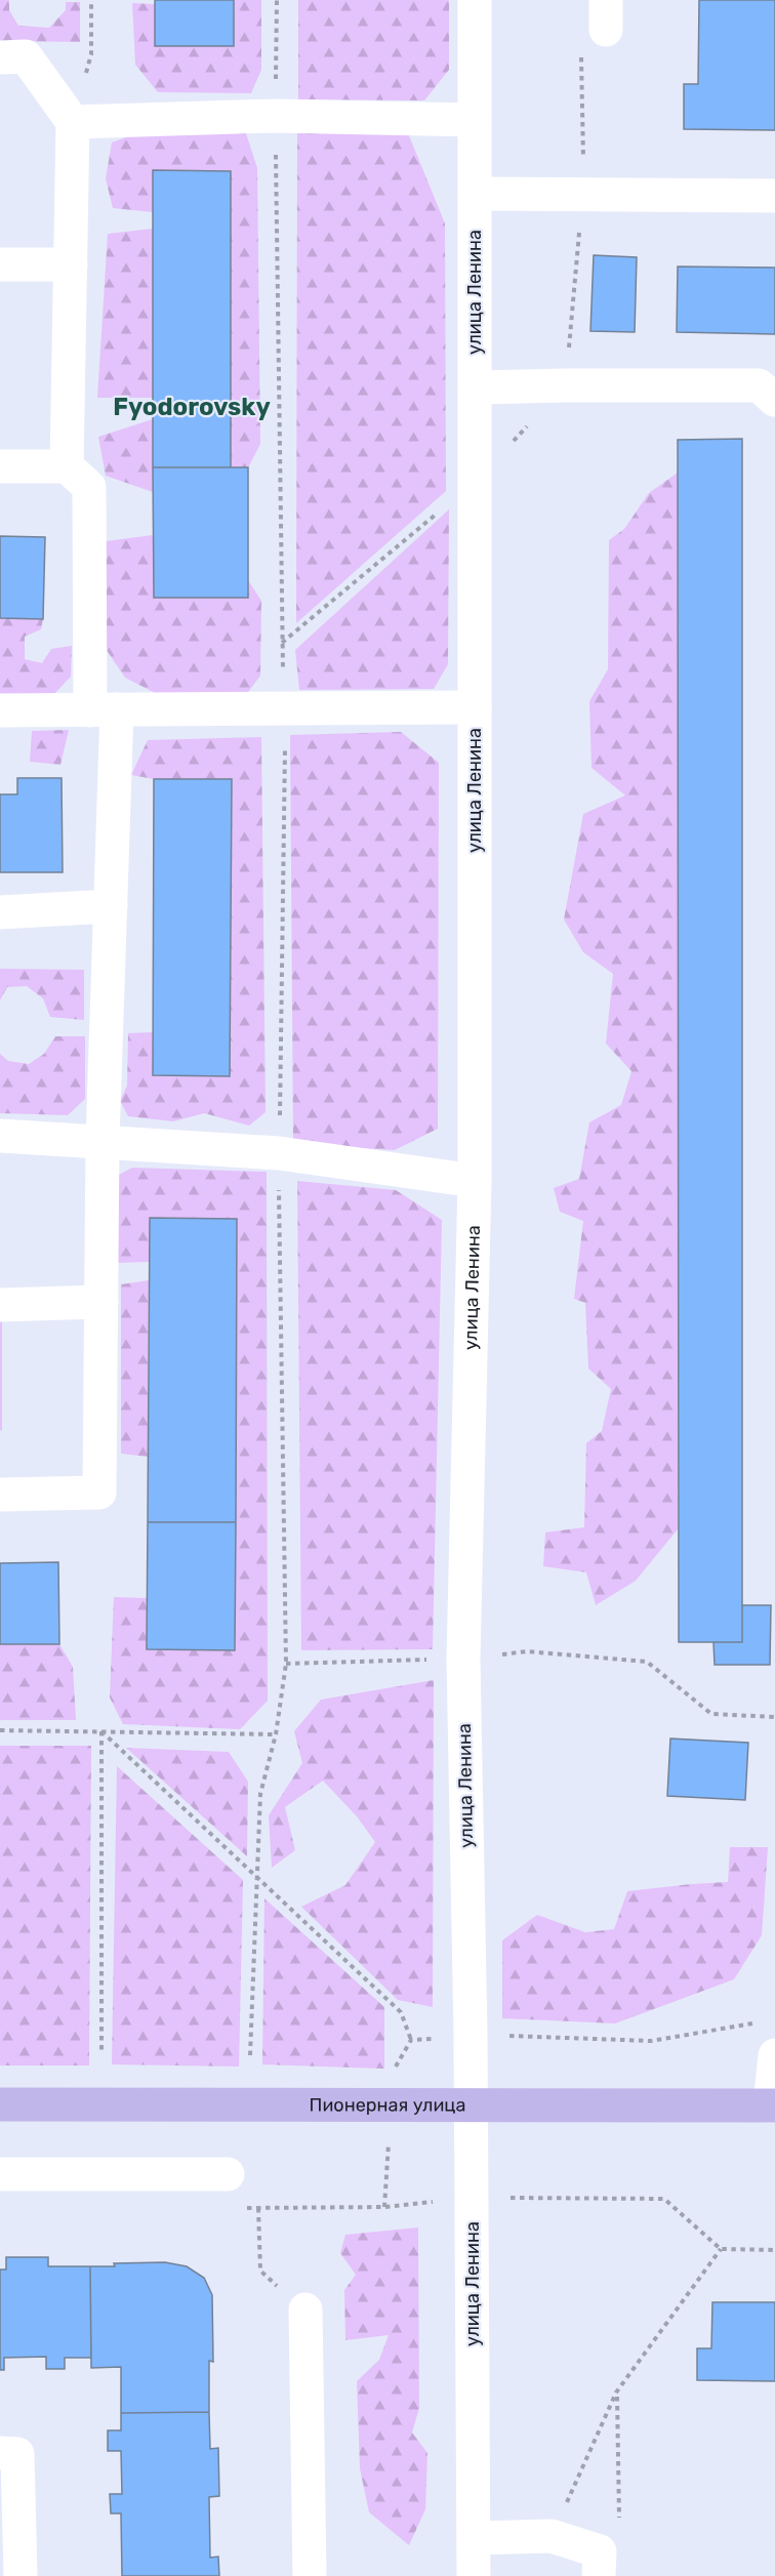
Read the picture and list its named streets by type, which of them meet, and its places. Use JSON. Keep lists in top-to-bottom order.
{
  "streets": {
    "main road": ["Пионерная улица"],
    "street": ["улица Ленина"]
  },
  "crossings": [
    ["улица Ленина", "Пионерная улица"]
  ],
  "districts": ["Fyodorovsky"]
}
